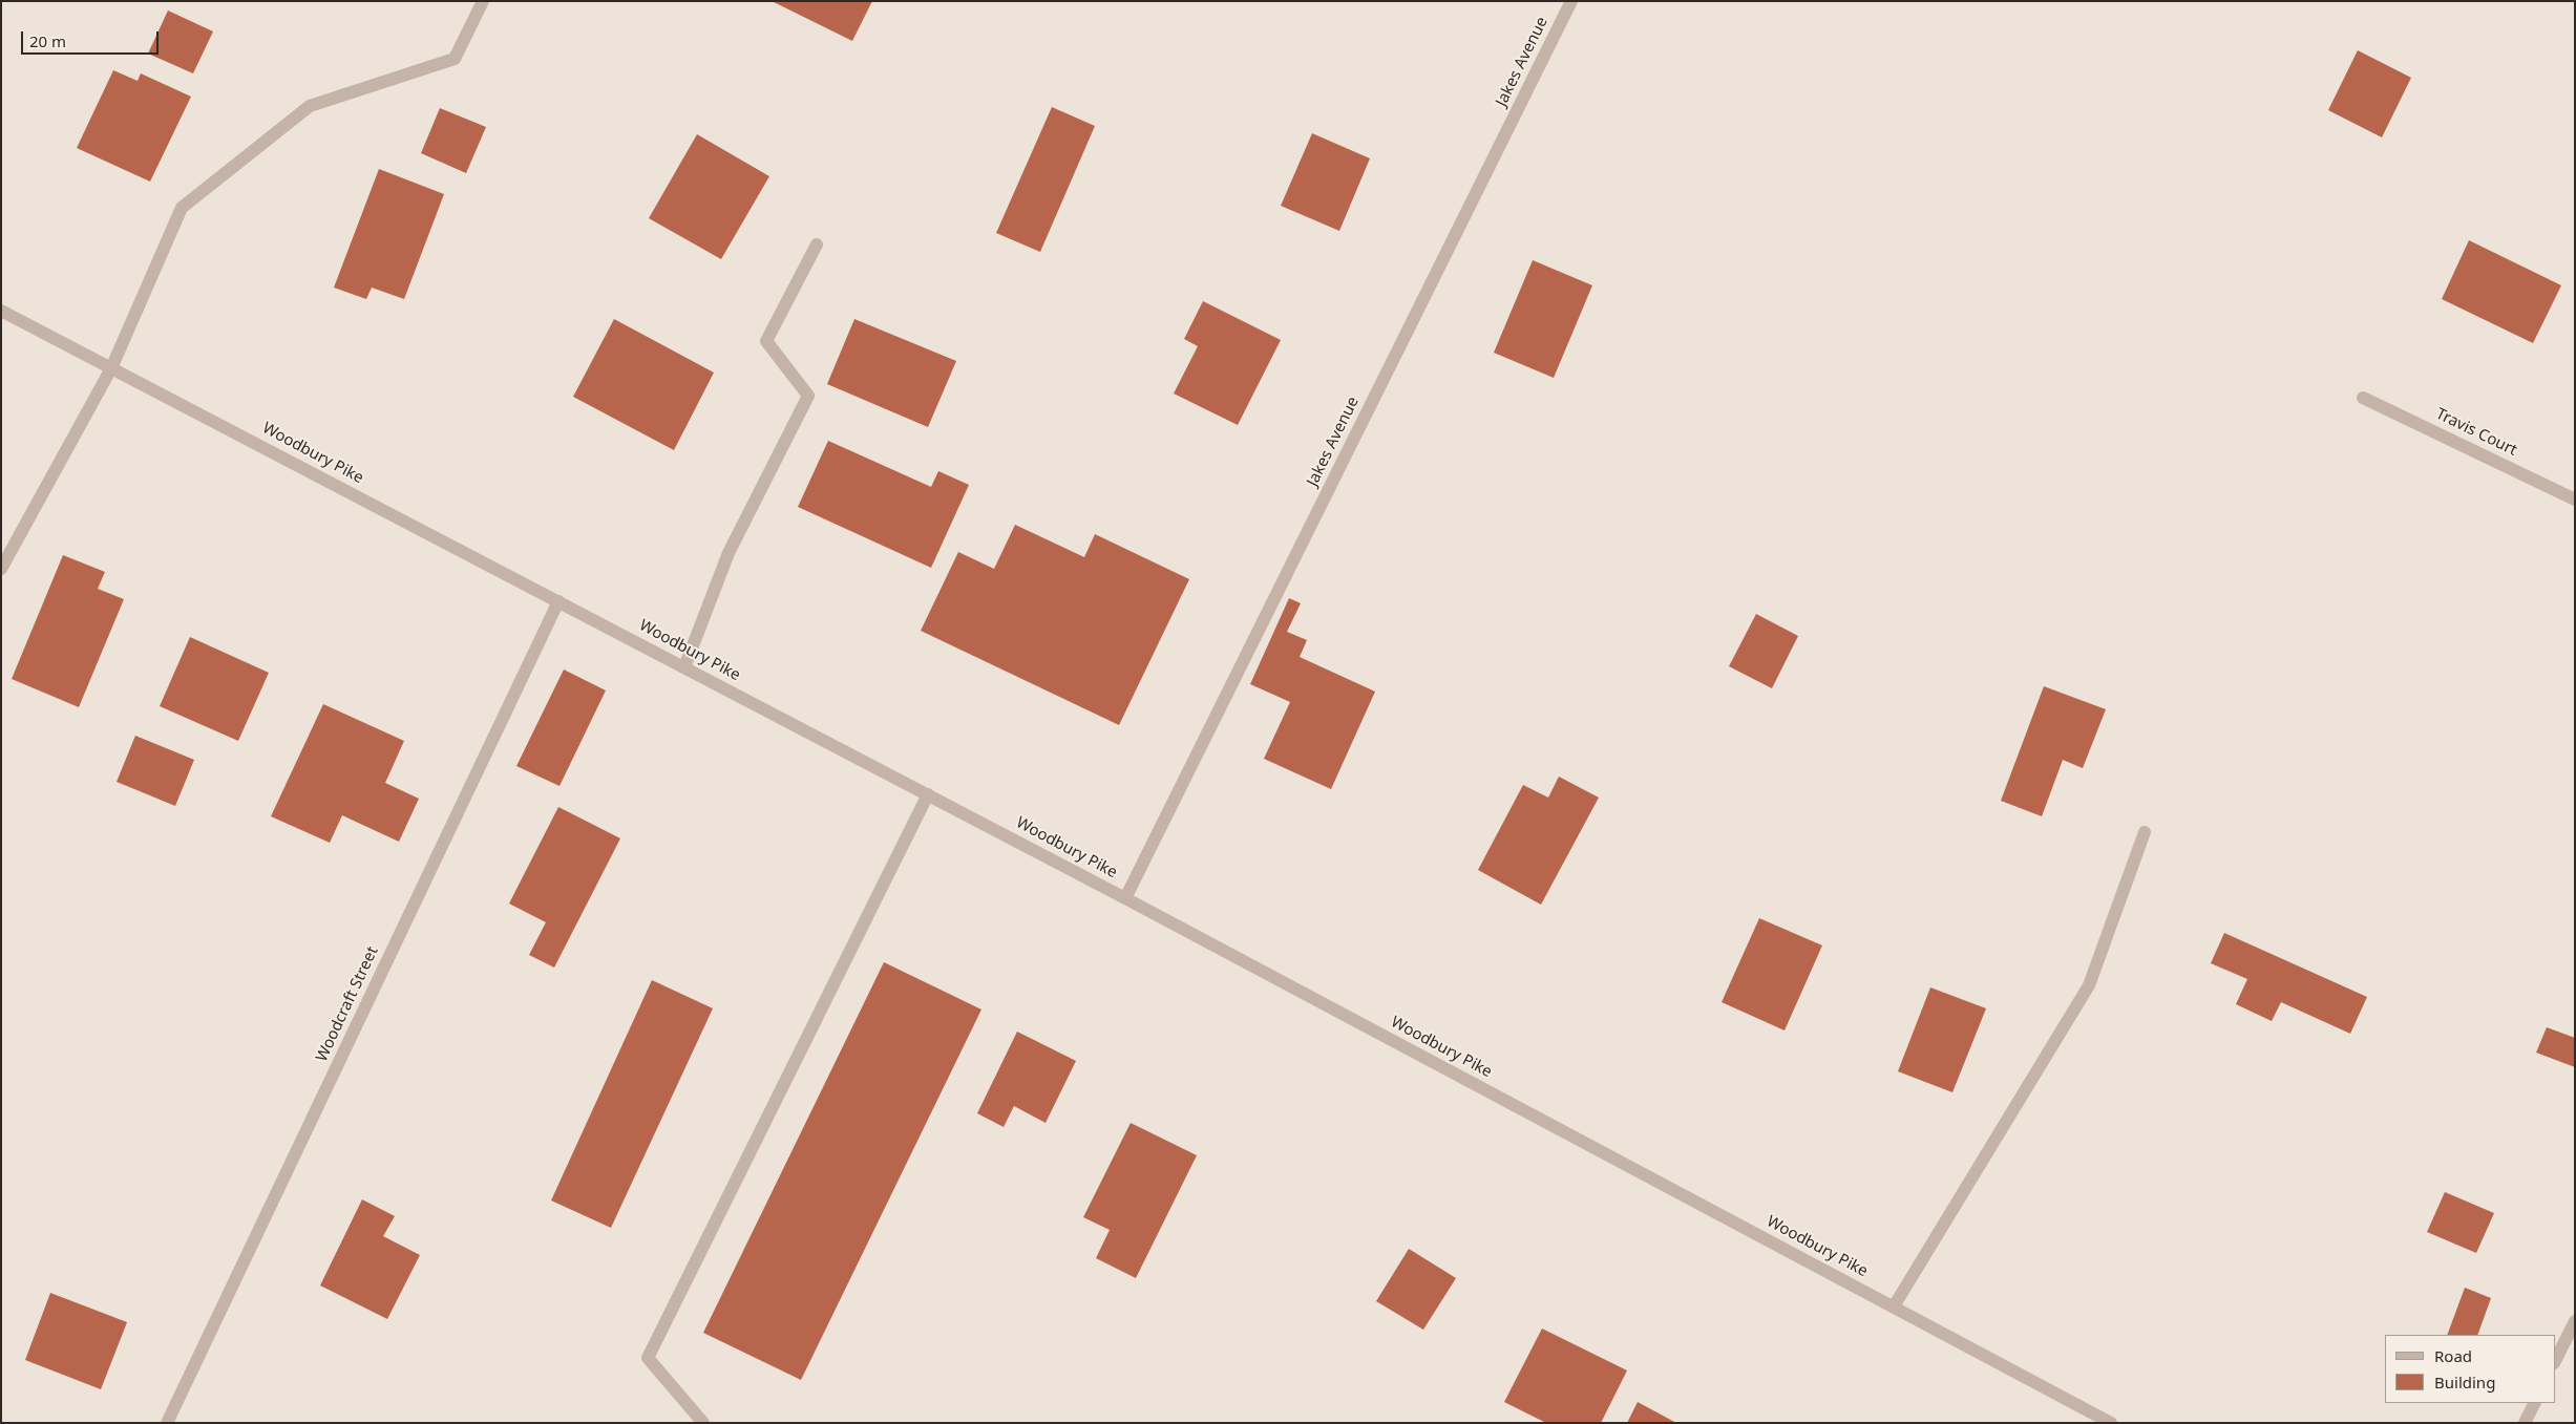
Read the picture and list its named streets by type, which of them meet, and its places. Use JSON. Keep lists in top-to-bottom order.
{
  "streets": {
    "street": [
      "Jakes Avenue",
      "Travis Court",
      "Woodbury Pike",
      "Woodcraft Street"
    ]
  },
  "crossings": [
    ["Jakes Avenue", "Woodbury Pike"],
    ["Woodbury Pike", "Woodcraft Street"]
  ],
  "legend": ["Road", "Building"],
  "scale_bar": "20 m"
}
